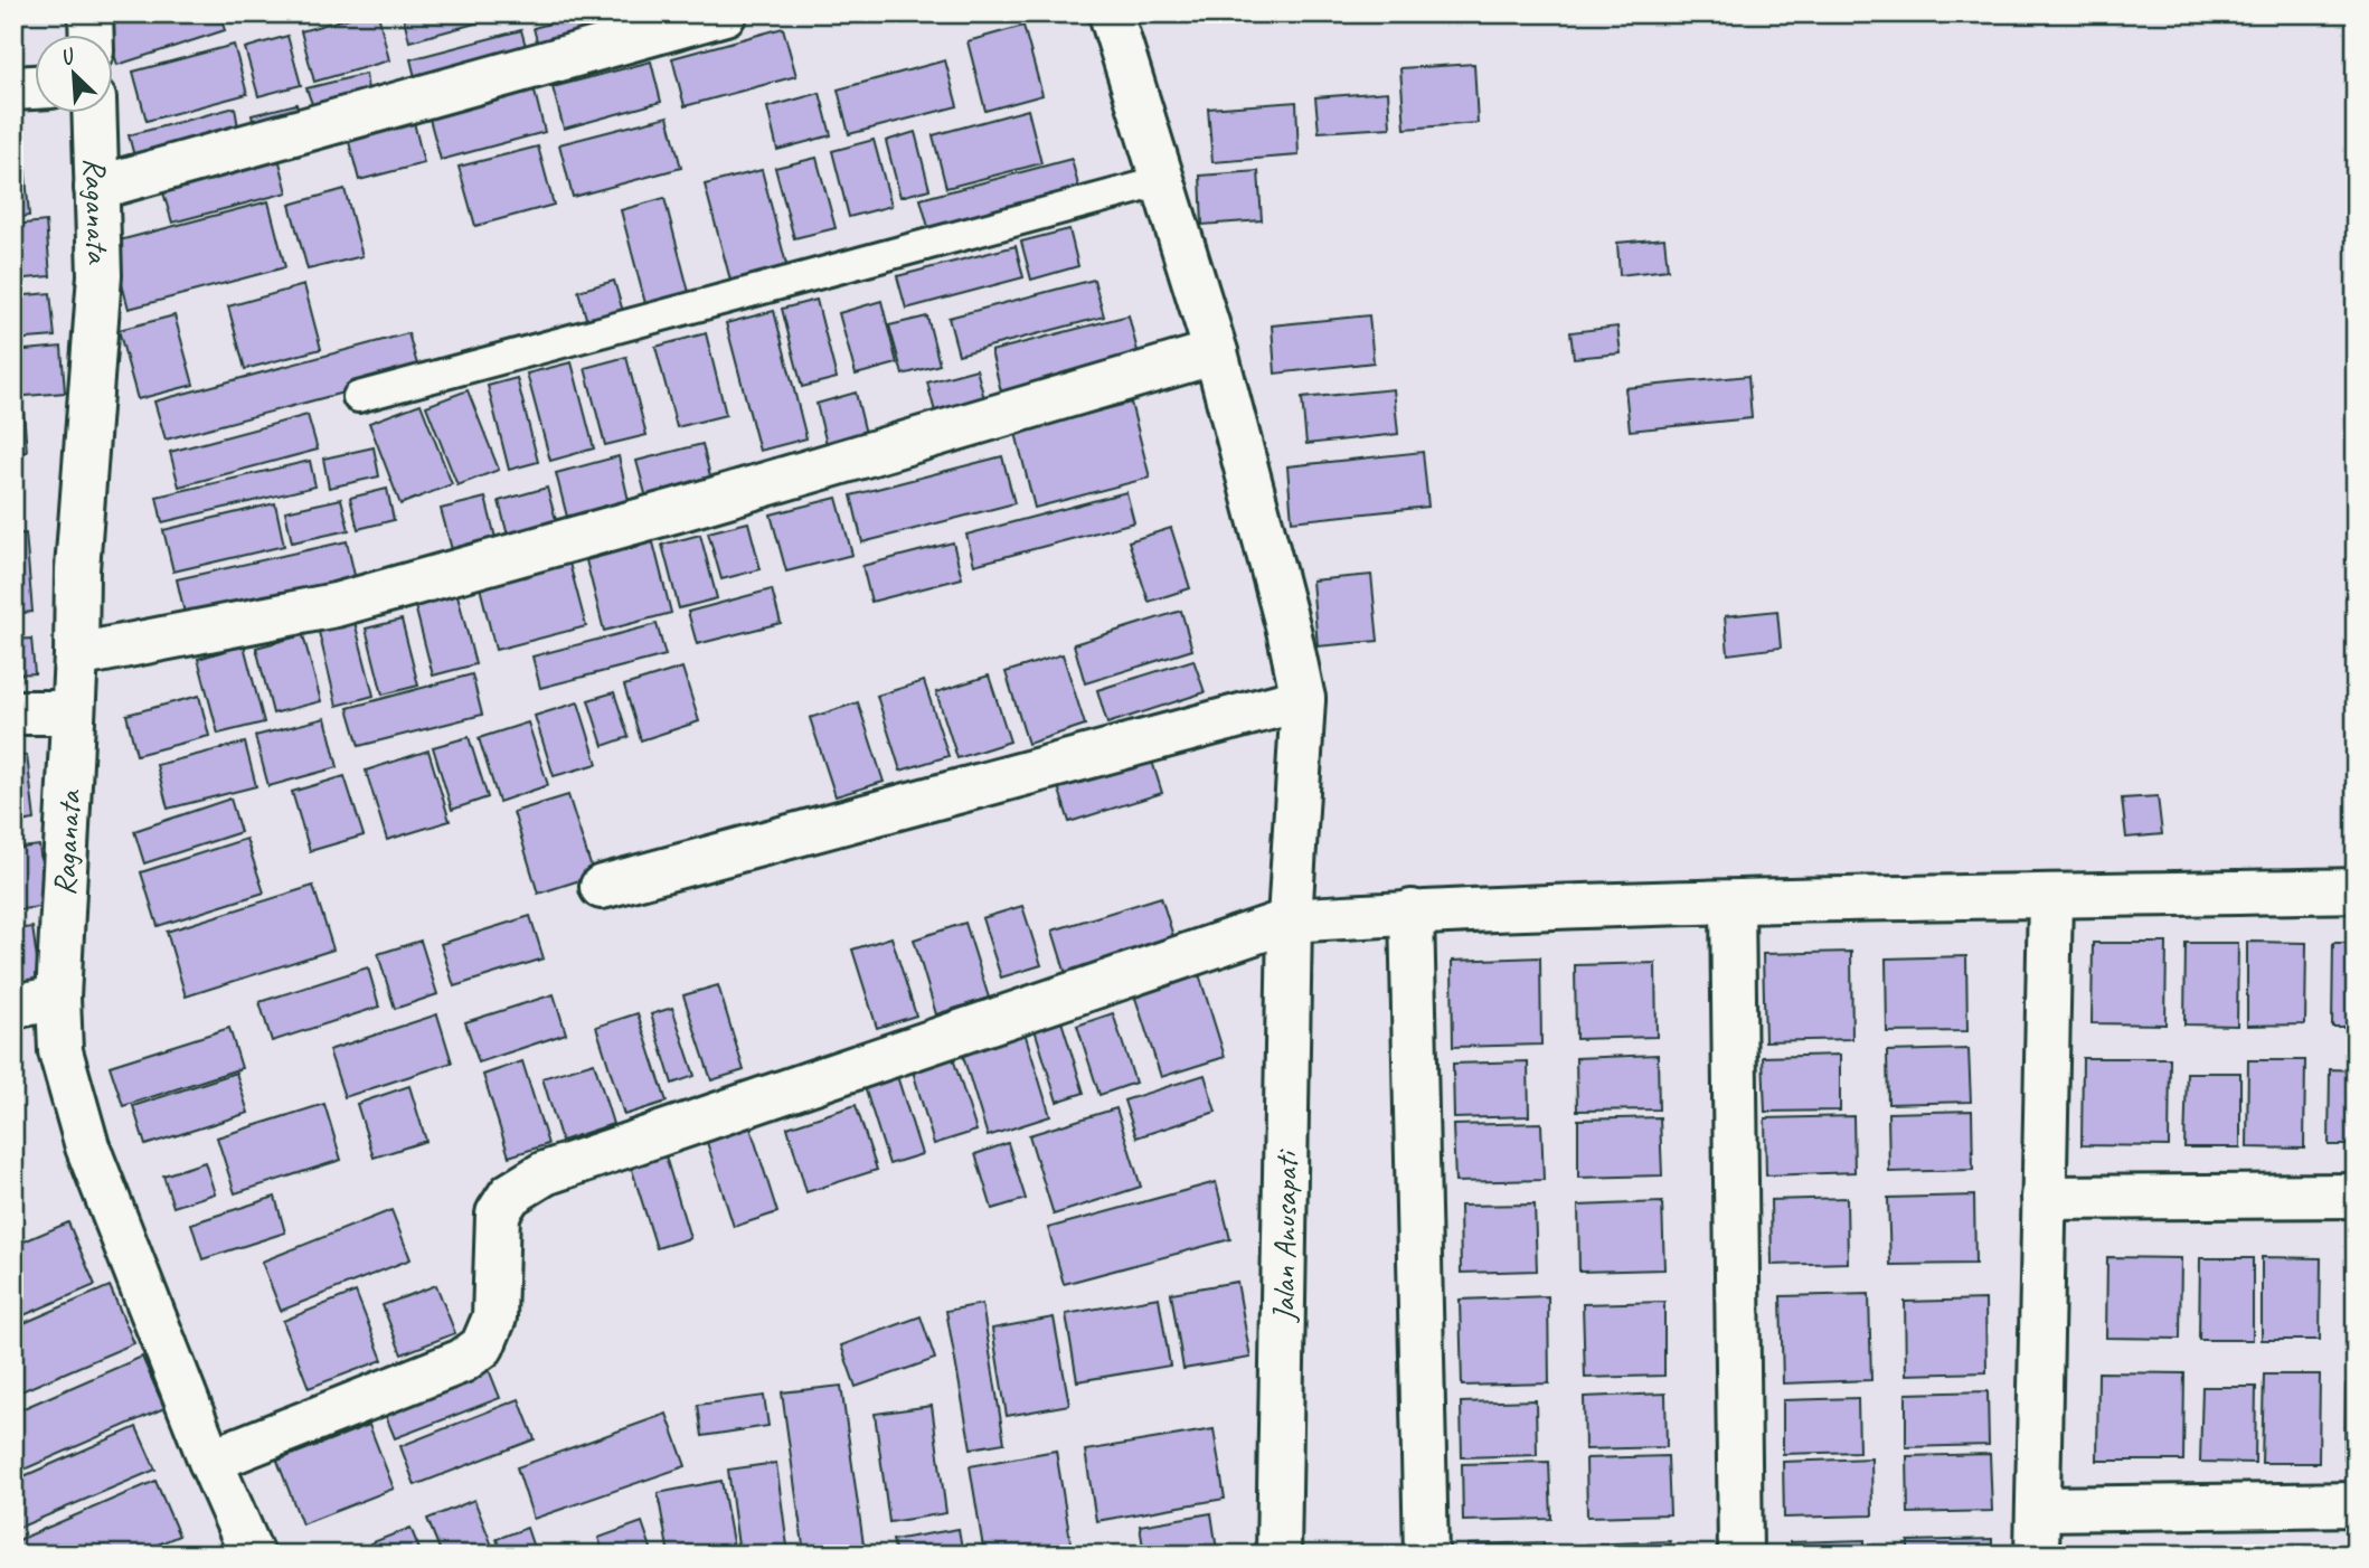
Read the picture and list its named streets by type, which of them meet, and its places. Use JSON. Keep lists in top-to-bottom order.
{
  "streets": {
    "street": ["Raganata", "Jalan Anusapati"]
  },
  "north": "top left"
}
